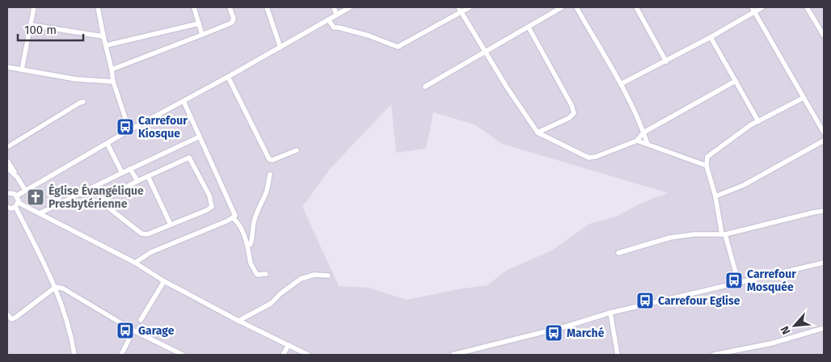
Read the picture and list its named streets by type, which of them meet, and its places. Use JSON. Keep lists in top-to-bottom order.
{
  "places": {
    "bus stop": [
      "Carrefour Kiosque",
      "Carrefour Mosquée",
      "Carrefour Eglise",
      "Garage",
      "Marché"
    ],
    "church": ["Église Évangélique Presbytérienne"]
  },
  "scale_bar": "100 m",
  "north": "bottom left"
}
